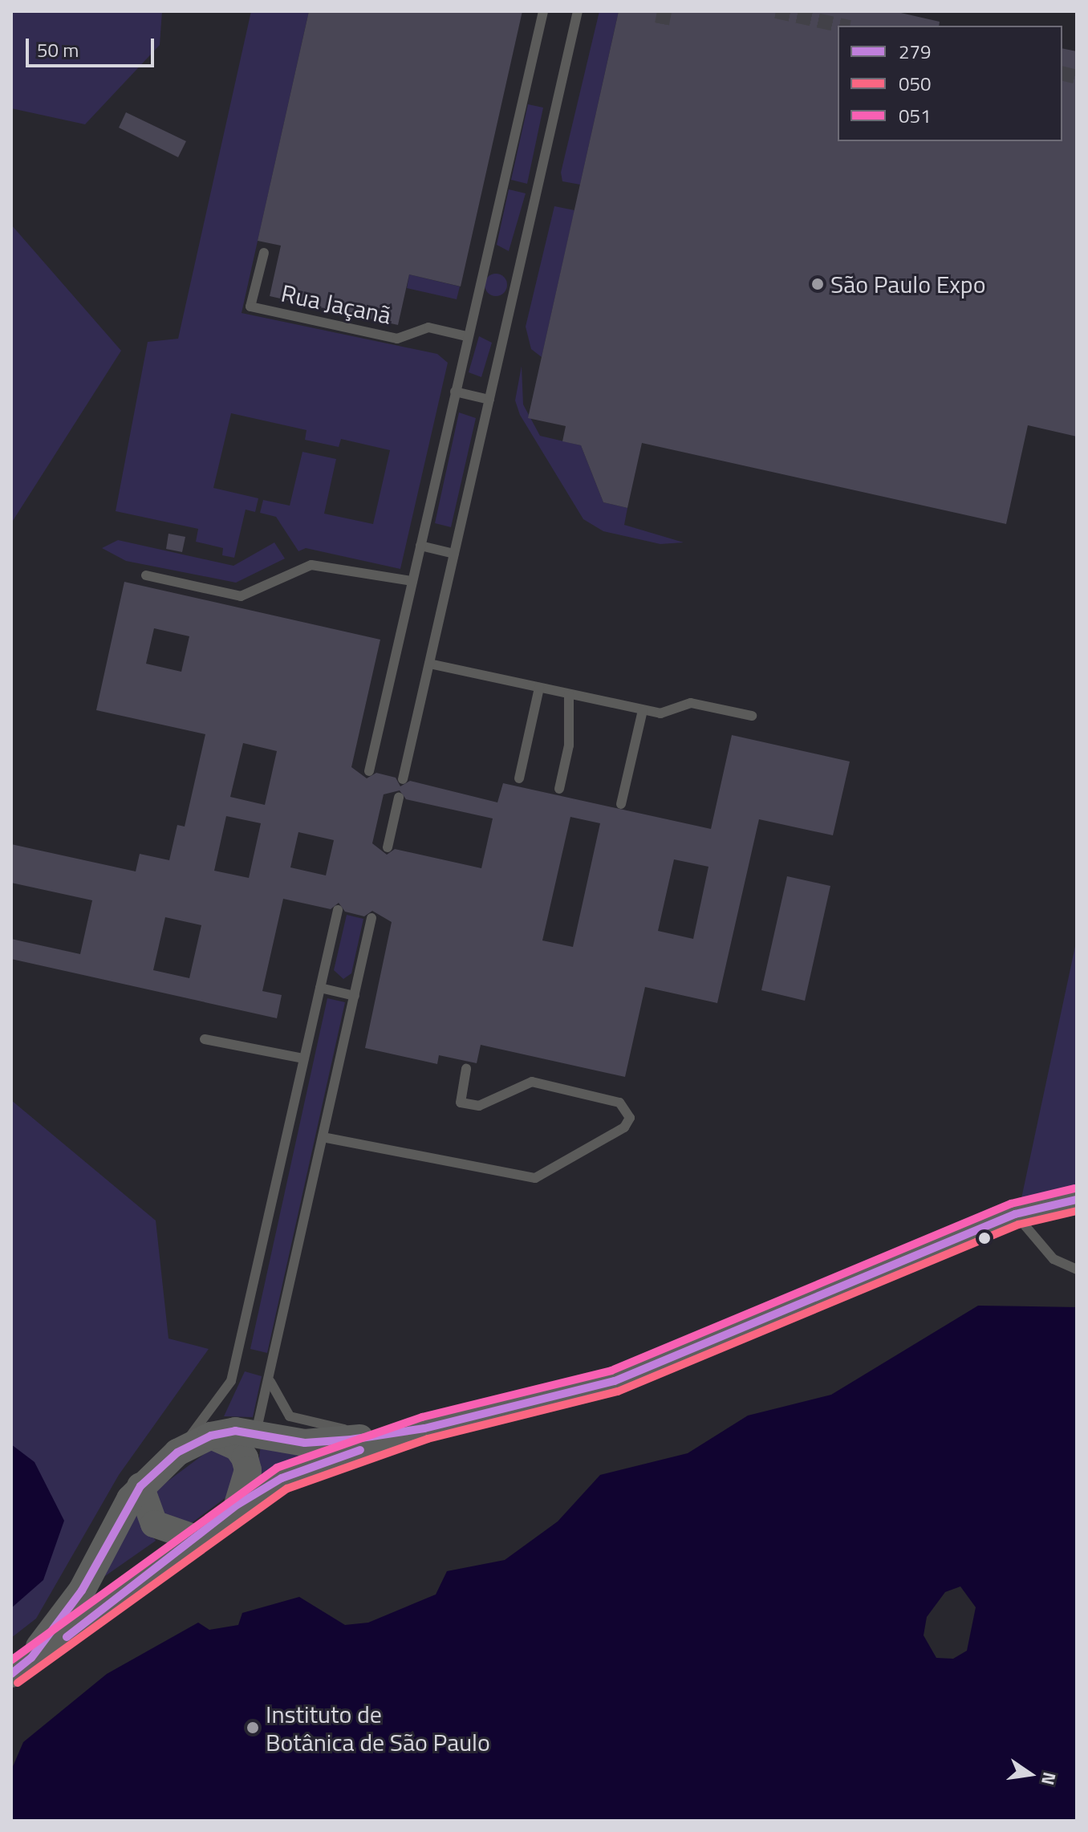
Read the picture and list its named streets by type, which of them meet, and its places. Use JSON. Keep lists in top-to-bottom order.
{
  "streets": {
    "lane": ["Rua Jaçanã"]
  },
  "places": ["São Paulo Expo", "Instituto de Botânica de São Paulo"],
  "lines": ["transit line 051", "transit line 279", "transit line 050"],
  "legend": ["279", "050", "051"],
  "scale_bar": "50 m",
  "north": "right"
}
